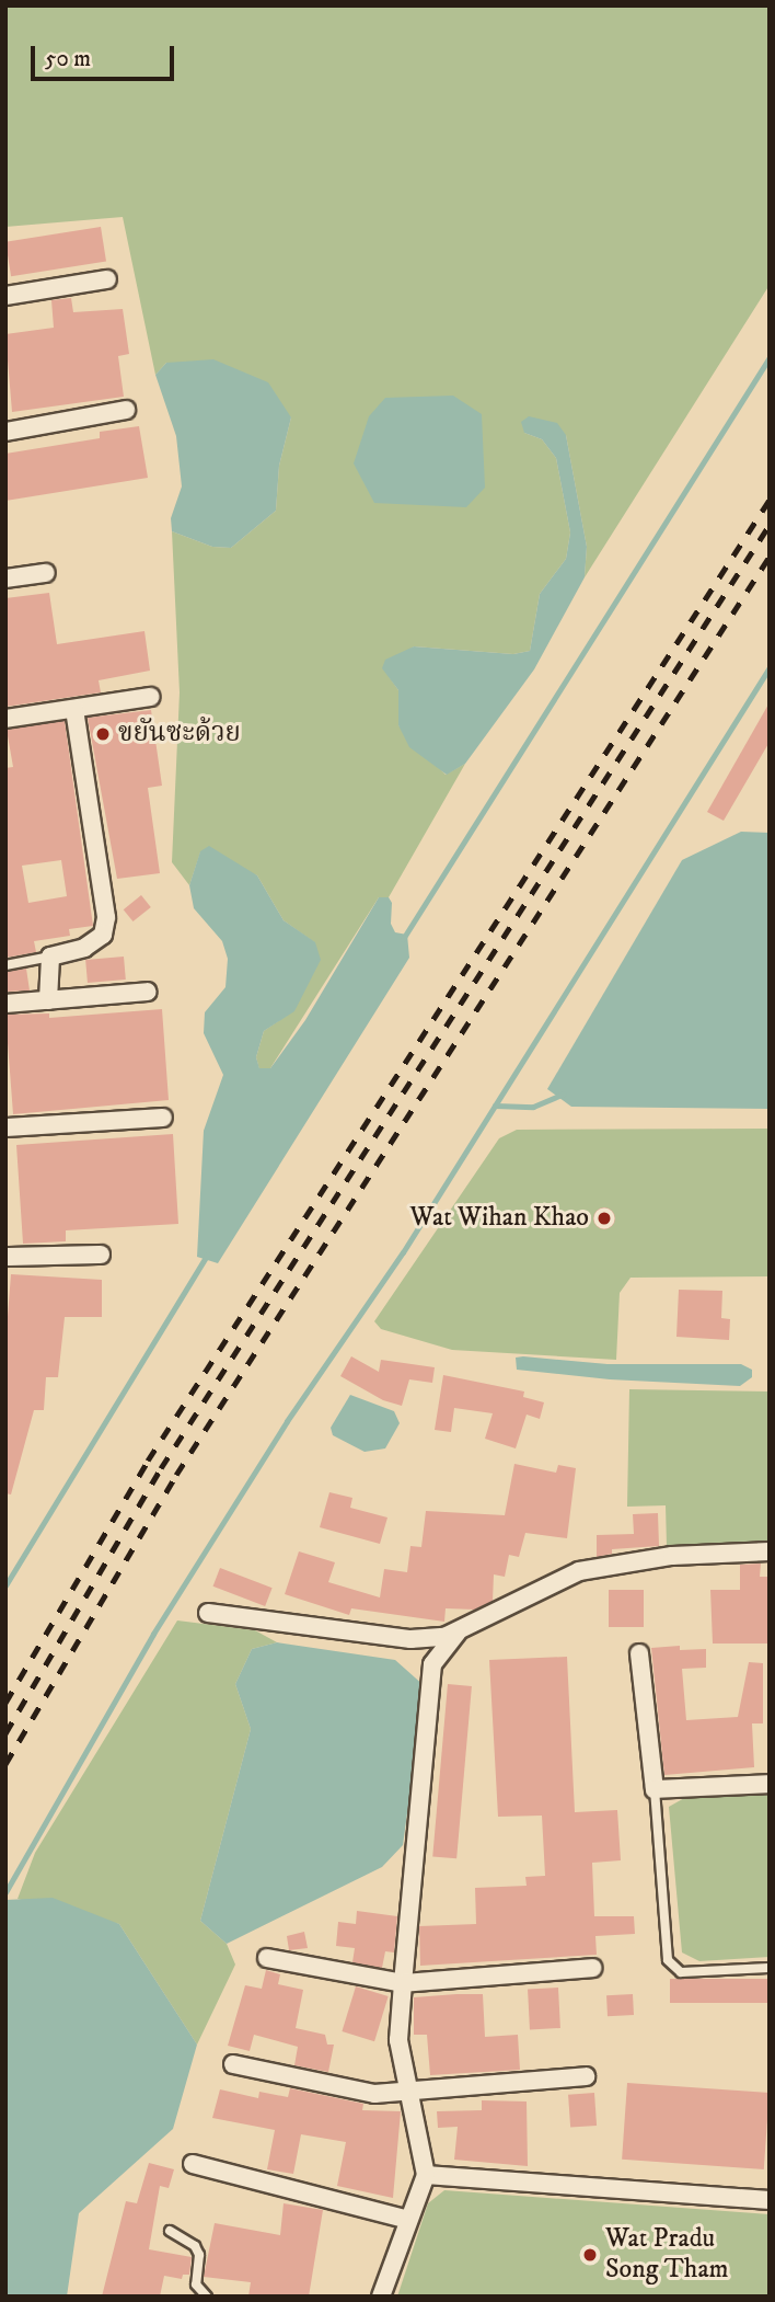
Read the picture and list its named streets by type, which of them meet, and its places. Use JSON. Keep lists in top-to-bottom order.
{
  "places": ["ขยันซะด้วย", "Wat Wihan Khao", "Wat Pradu Song Tham"],
  "scale_bar": "50 m"
}
